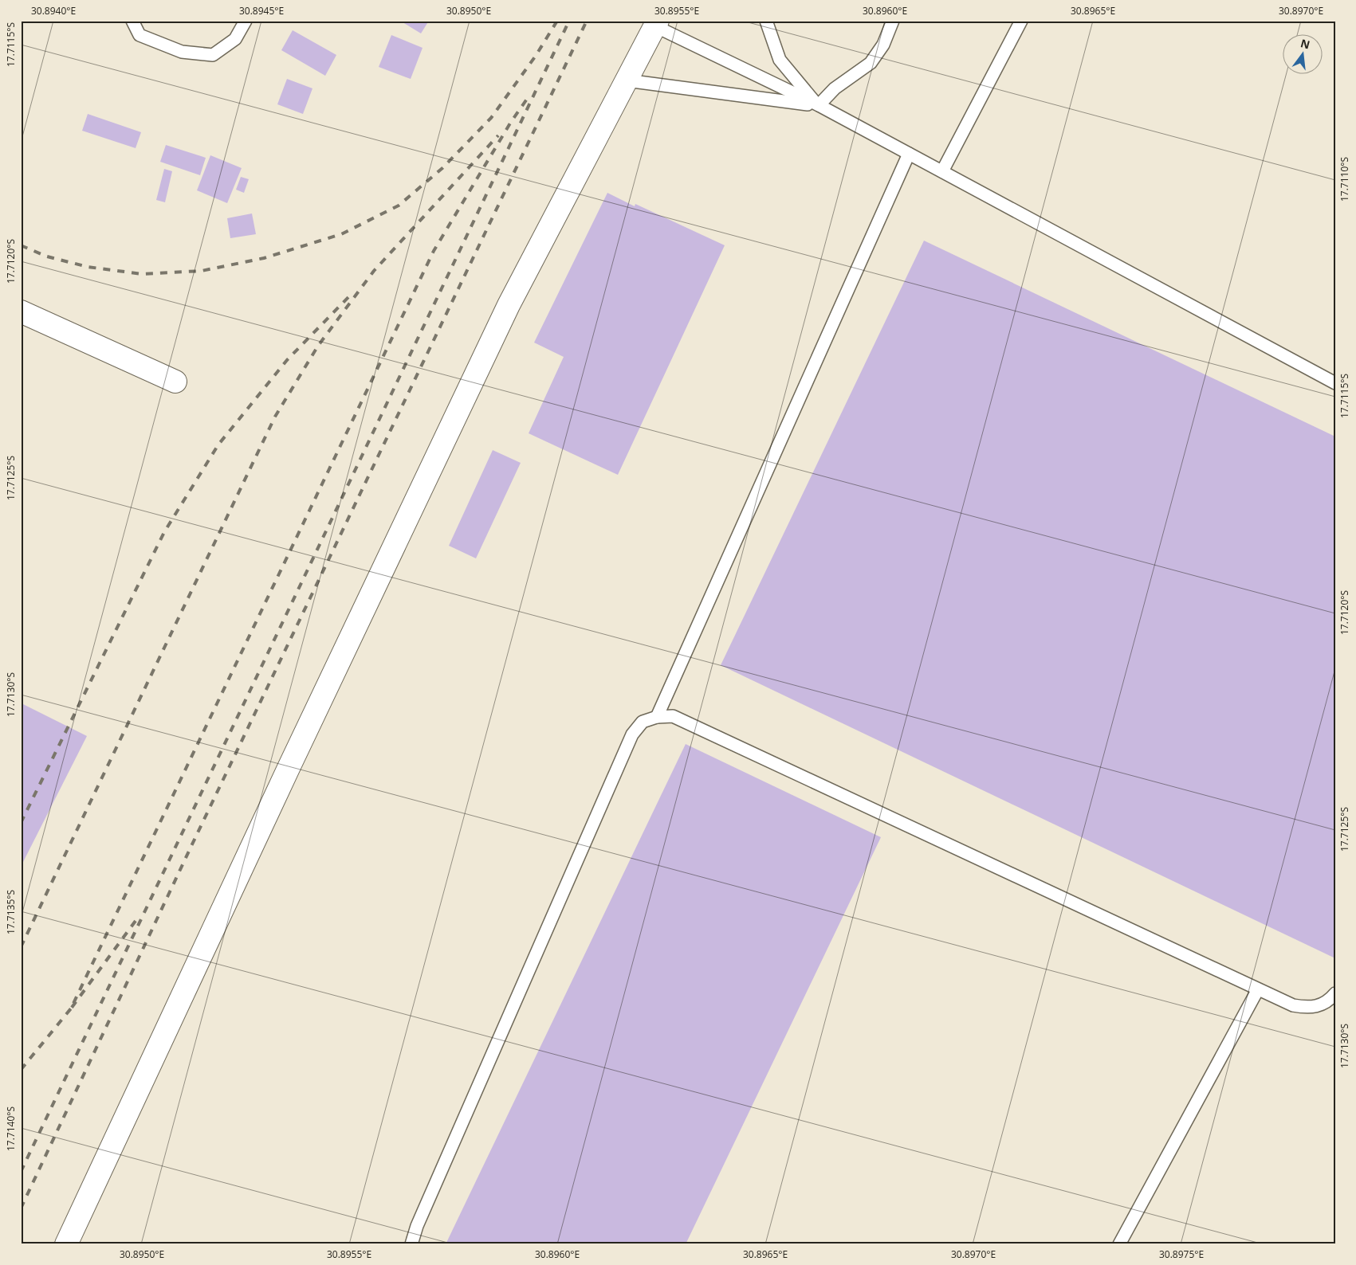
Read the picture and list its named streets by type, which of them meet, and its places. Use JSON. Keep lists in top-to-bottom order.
{
  "north": "top",
  "coordinates": [
    "30.8940°E",
    "30.8945°E",
    "30.8950°E",
    "30.8955°E",
    "30.8960°E",
    "30.8965°E",
    "30.8970°E",
    "17.7115°S",
    "17.7110°S",
    "17.7120°S",
    "17.7125°S",
    "17.7130°S",
    "17.7135°S",
    "17.7140°S",
    "30.8975°E"
  ]
}
